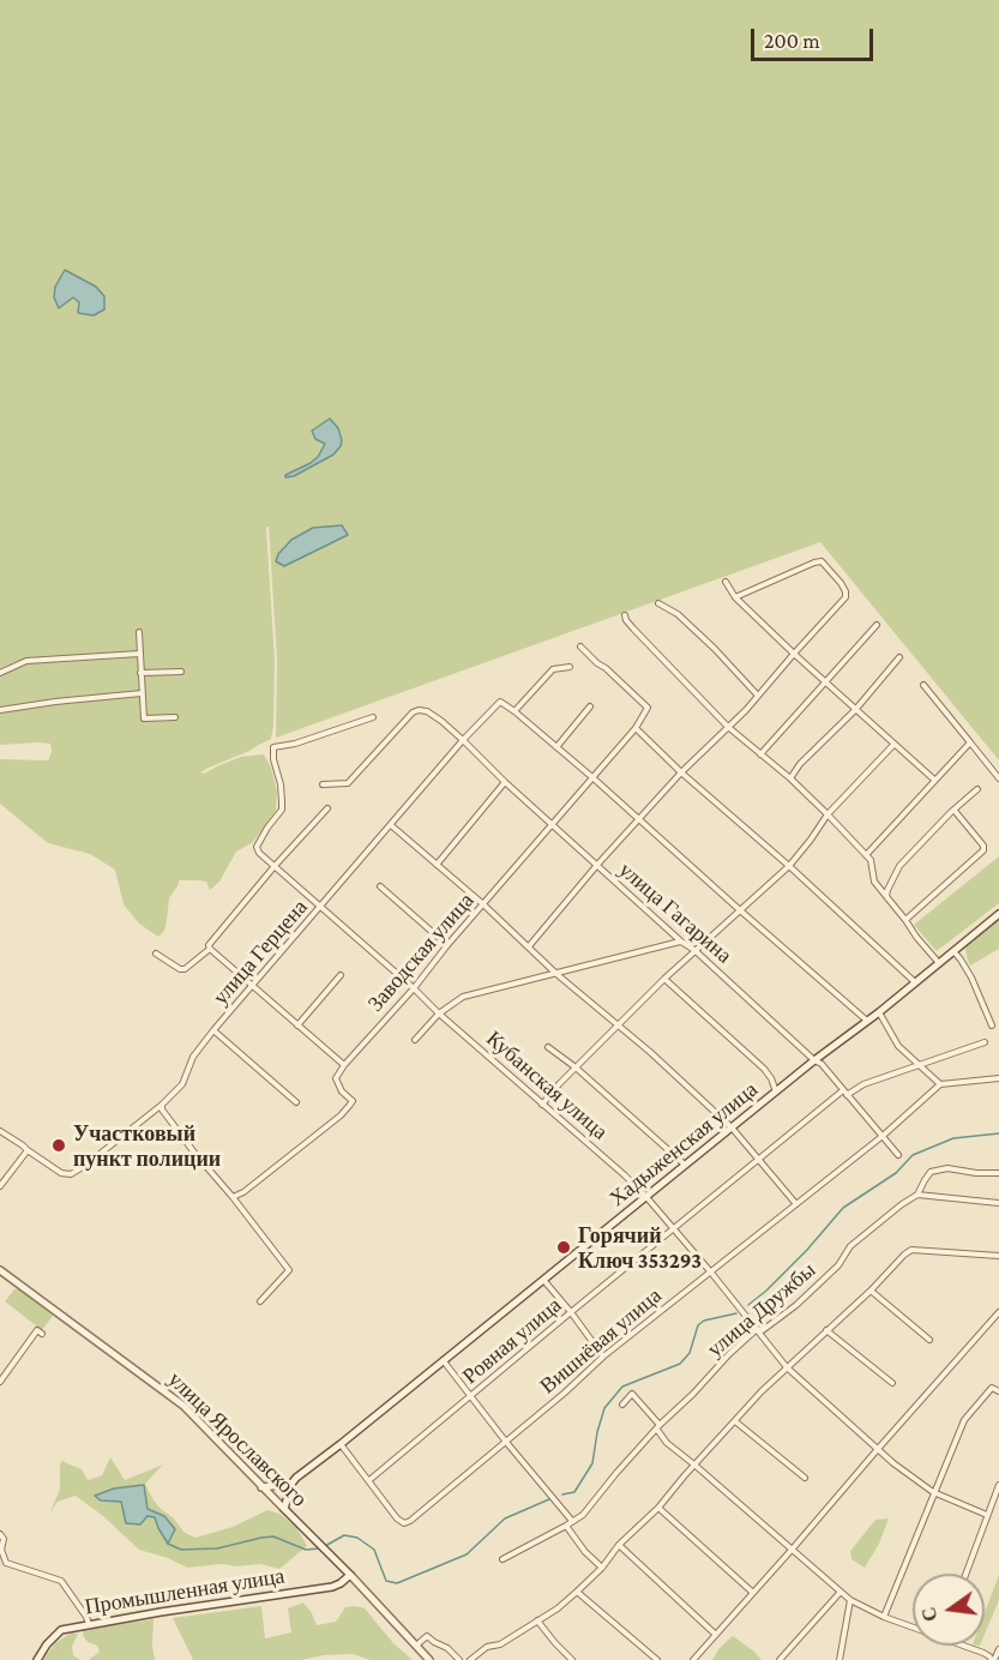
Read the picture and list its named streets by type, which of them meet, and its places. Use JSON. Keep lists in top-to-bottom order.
{
  "streets": {
    "main road": ["Хадыженская улица", "улица Ярославского", "Промышленная улица"],
    "street": [
      "улица Гагарина",
      "улица Герцена",
      "Заводская улица",
      "Кубанская улица",
      "улица Дружбы",
      "Ровная улица",
      "Вишнёвая улица"
    ]
  },
  "crossings": [
    ["улица Гагарина", "улица Герцена"],
    ["улица Гагарина", "Заводская улица"],
    ["улица Гагарина", "Хадыженская улица"],
    ["улица Гагарина", "Ровная улица"],
    ["улица Гагарина", "Вишнёвая улица"],
    ["улица Герцена", "Кубанская улица"],
    ["Заводская улица", "Кубанская улица"],
    ["Кубанская улица", "Хадыженская улица"],
    ["Кубанская улица", "улица Дружбы"],
    ["Кубанская улица", "Ровная улица"],
    ["Кубанская улица", "Вишнёвая улица"],
    ["Ровная улица", "Вишнёвая улица"],
    ["улица Ярославского", "Промышленная улица"]
  ],
  "places": ["Участковый пункт полиции", "Горячий Ключ 353293"],
  "scale_bar": "200 m",
  "north": "left"
}
